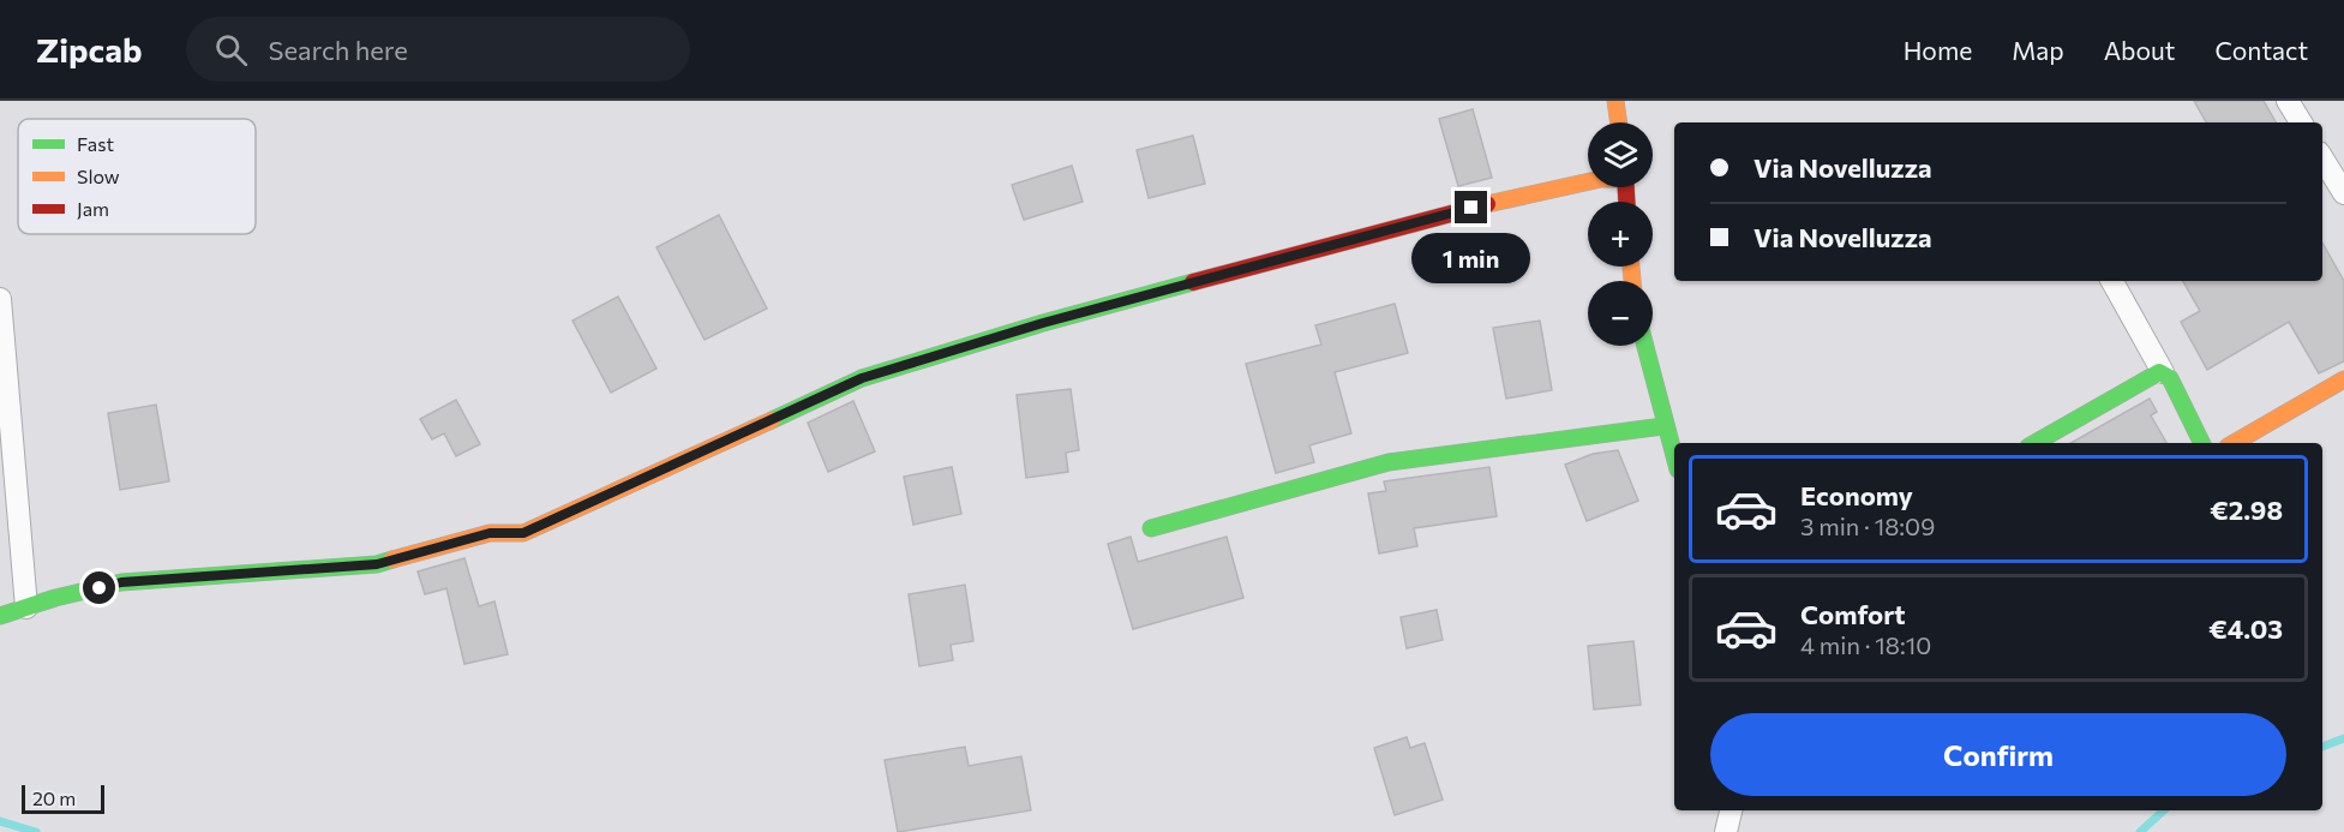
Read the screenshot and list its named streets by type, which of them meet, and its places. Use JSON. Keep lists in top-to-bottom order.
{
  "legend": ["Fast", "Slow", "Jam"],
  "scale_bar": "20 m",
  "page": {
    "header": "Zipcab",
    "search": "Search here",
    "nav": [
      "Home",
      "Map",
      "About",
      "Contact"
    ],
    "map_buttons": ["+", "−"],
    "banner": ["Via Novelluzza", "Via Novelluzza"],
    "bubble": "1 min",
    "list": [
      {
        "name": "Economy",
        "note": "3 min · 18:09",
        "value": "€2.98"
      },
      {
        "name": "Comfort",
        "note": "4 min · 18:10",
        "value": "€4.03"
      }
    ],
    "buttons": "Confirm",
    "scale": "20 m"
  }
}
